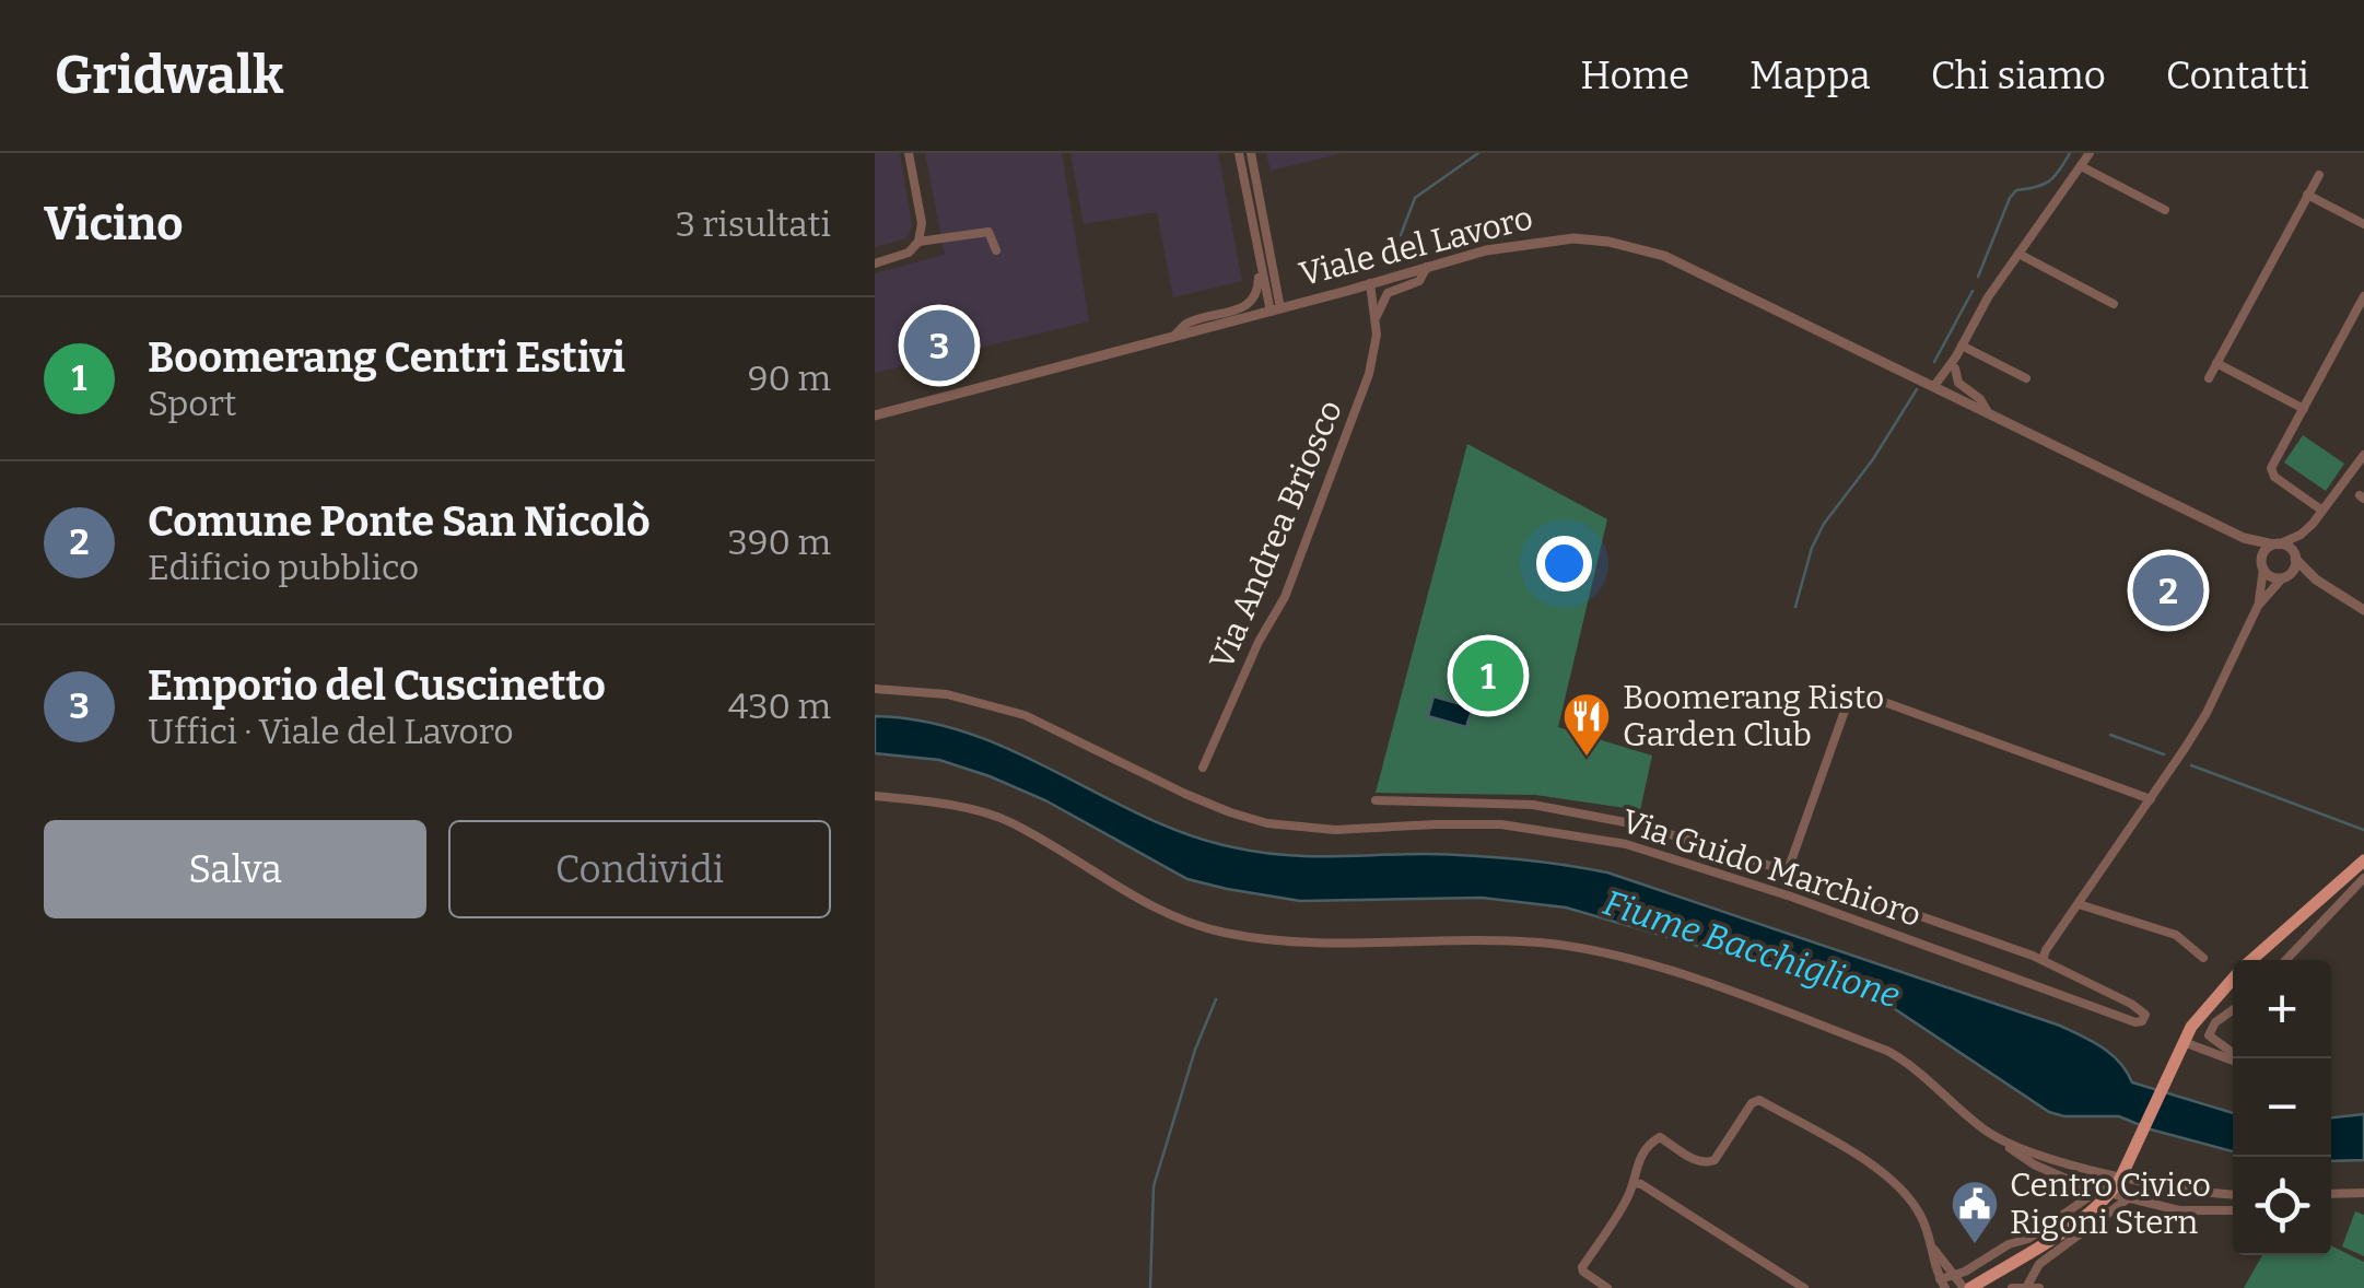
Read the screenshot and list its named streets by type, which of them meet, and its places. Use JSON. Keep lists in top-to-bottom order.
{
  "streets": {
    "street": ["Viale del Lavoro", "Via Andrea Briosco", "Via Guido Marchioro"]
  },
  "crossings": [
    ["Viale del Lavoro", "Via Andrea Briosco"]
  ],
  "water": ["Fiume Bacchiglione"],
  "places": {
    "restaurant": ["Boomerang Risto Garden Club"],
    "public building": ["Centro Civico Rigoni Stern"]
  },
  "page": {
    "header": "Gridwalk",
    "nav": [
      "Home",
      "Mappa",
      "Chi siamo",
      "Contatti"
    ],
    "heading": ["Vicino", "3 risultati"],
    "list": [
      {
        "mark": "1",
        "name": "Boomerang Centri Estivi",
        "note": "Sport",
        "value": "90 m"
      },
      {
        "mark": "2",
        "name": "Comune Ponte San Nicolò",
        "note": "Edificio pubblico",
        "value": "390 m"
      },
      {
        "mark": "3",
        "name": "Emporio del Cuscinetto",
        "note": "Uffici · Viale del Lavoro",
        "value": "430 m"
      }
    ],
    "pins": ["3", "2", "1"],
    "buttons": ["Salva", "Condividi"],
    "map_buttons": ["+", "−"]
  }
}
